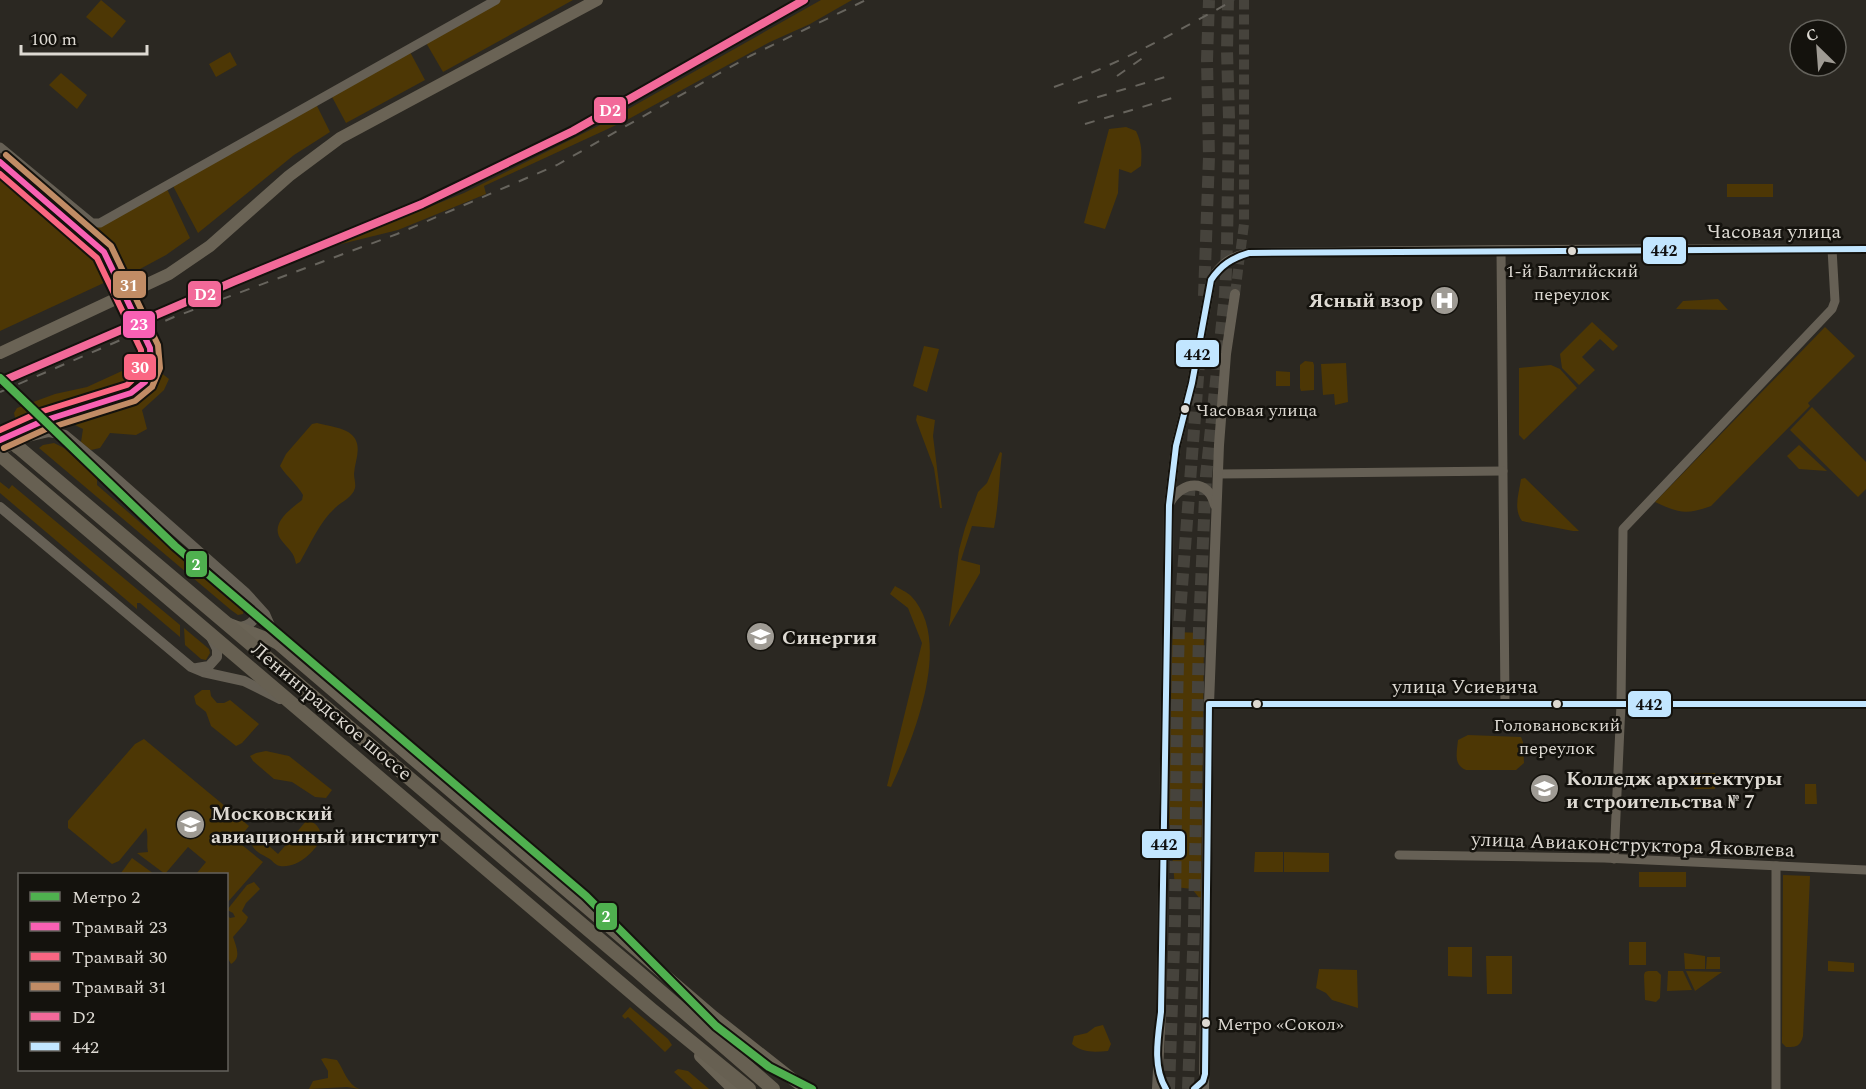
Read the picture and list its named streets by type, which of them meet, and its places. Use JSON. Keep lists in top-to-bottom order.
{
  "streets": {
    "main road": ["Ленинградское шоссе"],
    "street": ["Часовая улица", "улица Усиевича", "улица Авиаконструктора Яковлева"]
  },
  "places": {
    "other": [
      "1-й Балтийский переулок",
      "Часовая улица",
      "Головановский переулок",
      "Метро «Сокол»"
    ],
    "hospital": ["Ясный взор"],
    "school or university": ["Синергия", "Колледж архитектуры и строительства № 7", "Московский авиационный институт"]
  },
  "lines": [
    "transit line D2",
    "tram line 31",
    "tram line 23",
    "tram line 30",
    "transit line 442",
    "metro line 2"
  ],
  "legend": [
    "Метро 2",
    "Трамвай 23",
    "Трамвай 30",
    "Трамвай 31",
    "D2",
    "442"
  ],
  "scale_bar": "100 m",
  "north": "top left"
}
